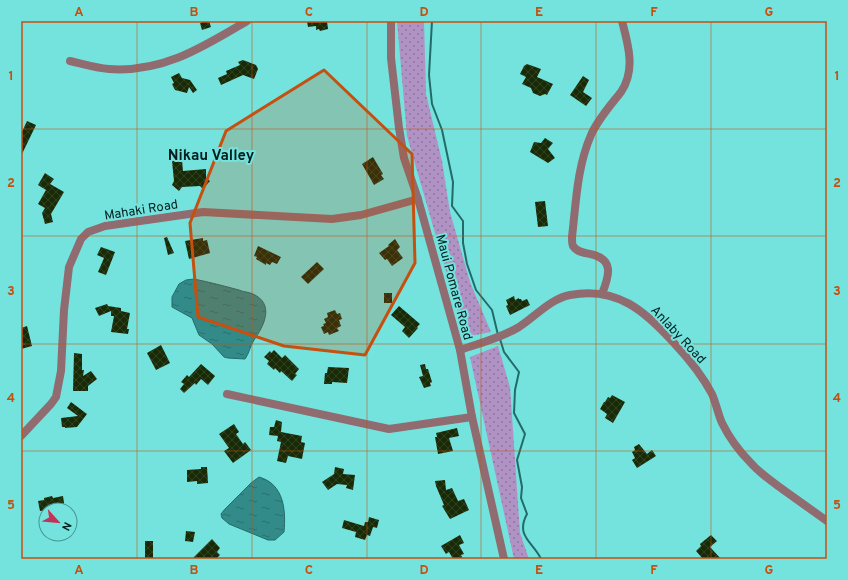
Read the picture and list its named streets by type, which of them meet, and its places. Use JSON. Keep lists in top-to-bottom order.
{
  "streets": {
    "street": ["Mahaki Road", "Maui Pomare Road", "Anlaby Road"]
  },
  "crossings": [
    ["Mahaki Road", "Maui Pomare Road"],
    ["Maui Pomare Road", "Anlaby Road"]
  ],
  "districts": ["Nikau Valley"],
  "north": "bottom right",
  "grid": {
    "columns": [
      "A",
      "B",
      "C",
      "D",
      "E",
      "F",
      "G"
    ],
    "rows": [
      "1",
      "2",
      "3",
      "4",
      "5"
    ]
  }
}
